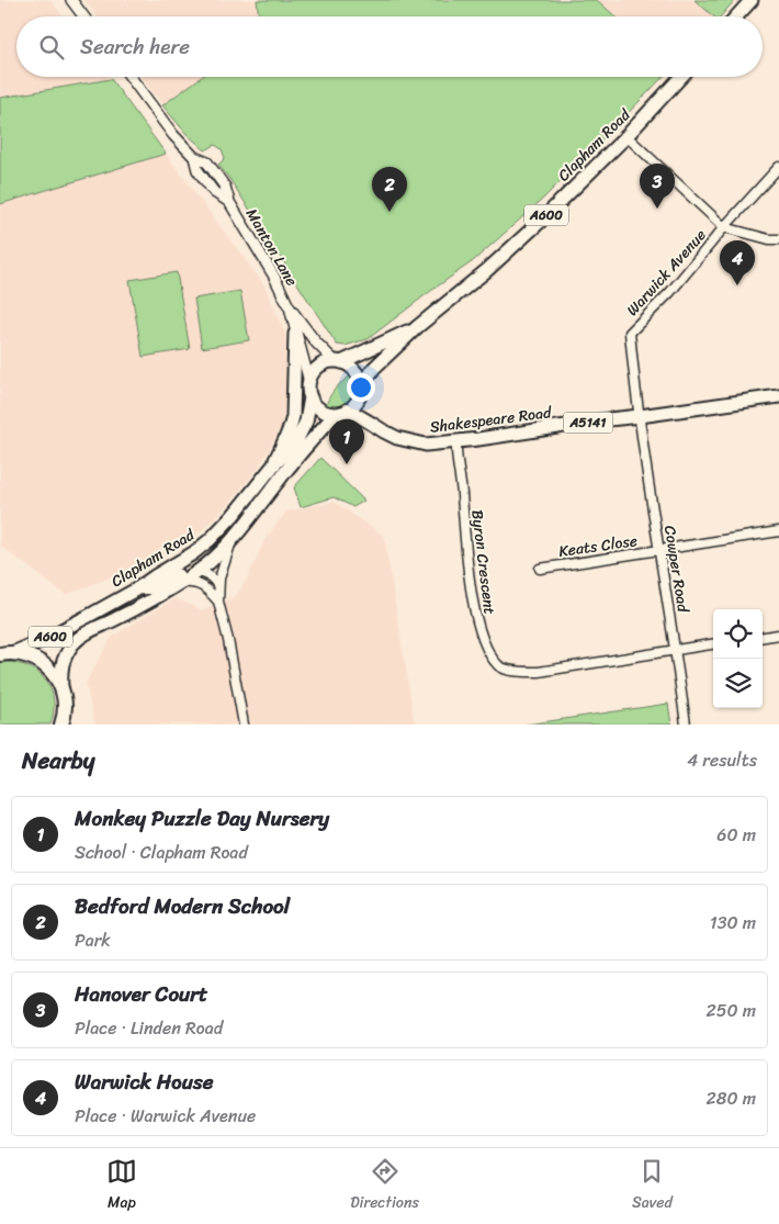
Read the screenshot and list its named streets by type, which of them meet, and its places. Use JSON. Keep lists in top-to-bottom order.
{
  "streets": {
    "main road": [
      "Clapham Road",
      "A600",
      "Shakespeare Road",
      "A5141"
    ],
    "street": [
      "Manton Lane",
      "Warwick Avenue",
      "Keats Close",
      "Byron Crescent",
      "Cowper Road"
    ]
  },
  "crossings": [
    ["Clapham Road", "A600"],
    ["Clapham Road", "Manton Lane"],
    ["Clapham Road", "Shakespeare Road"],
    ["A600", "Manton Lane"],
    ["A600", "Shakespeare Road"],
    ["Manton Lane", "Shakespeare Road"],
    ["Warwick Avenue", "Shakespeare Road"],
    ["Warwick Avenue", "Cowper Road"],
    ["Shakespeare Road", "Byron Crescent"],
    ["Shakespeare Road", "Cowper Road"],
    ["Keats Close", "Cowper Road"],
    ["Byron Crescent", "Cowper Road"]
  ],
  "page": {
    "search": "Search here",
    "pins": [
      "3",
      "2",
      "4",
      "1"
    ],
    "heading": ["Nearby", "4 results"],
    "list": [
      {
        "mark": "1",
        "name": "Monkey Puzzle Day Nursery",
        "note": "School · Clapham Road",
        "value": "60 m"
      },
      {
        "mark": "2",
        "name": "Bedford Modern School",
        "note": "Park",
        "value": "130 m"
      },
      {
        "mark": "3",
        "name": "Hanover Court",
        "note": "Place · Linden Road",
        "value": "250 m"
      },
      {
        "mark": "4",
        "name": "Warwick House",
        "note": "Place · Warwick Avenue",
        "value": "280 m"
      }
    ],
    "nav": ["Map", "Directions", "Saved"]
  }
}
